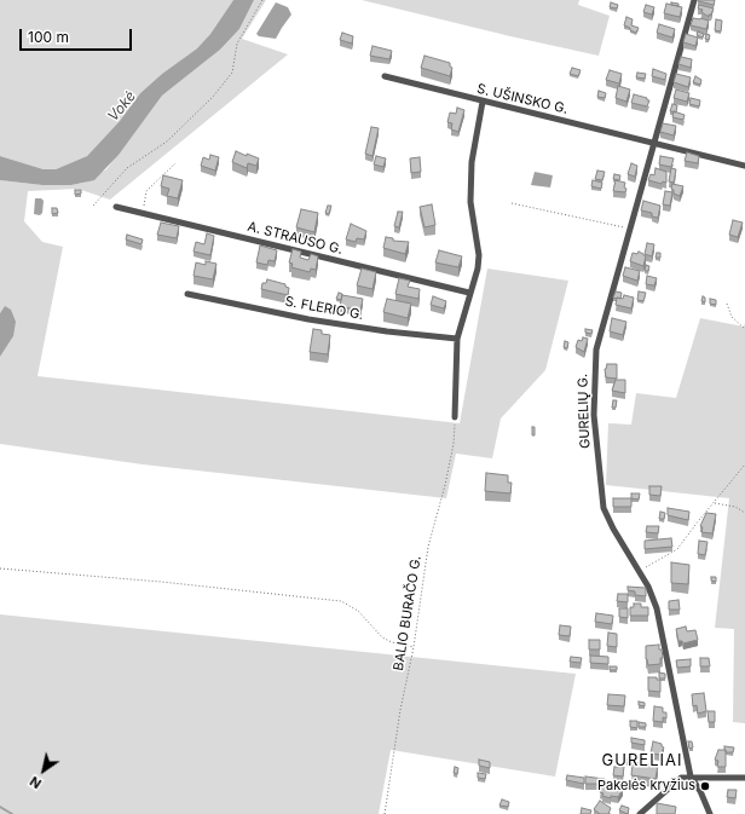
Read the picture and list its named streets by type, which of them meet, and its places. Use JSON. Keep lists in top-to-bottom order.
{
  "streets": {
    "street": [
      "S. UŠINSKO G.",
      "A. STRAUSO G.",
      "S. FLERIO G.",
      "GURELIŲ G."
    ],
    "path": ["BALIO BURAČO G."]
  },
  "crossings": [
    ["S. UŠINSKO G.", "GURELIŲ G."]
  ],
  "districts": ["GURELIAI"],
  "water": ["Vokė"],
  "places": ["Pakelės kryžius"],
  "scale_bar": "100 m",
  "north": "bottom left"
}
